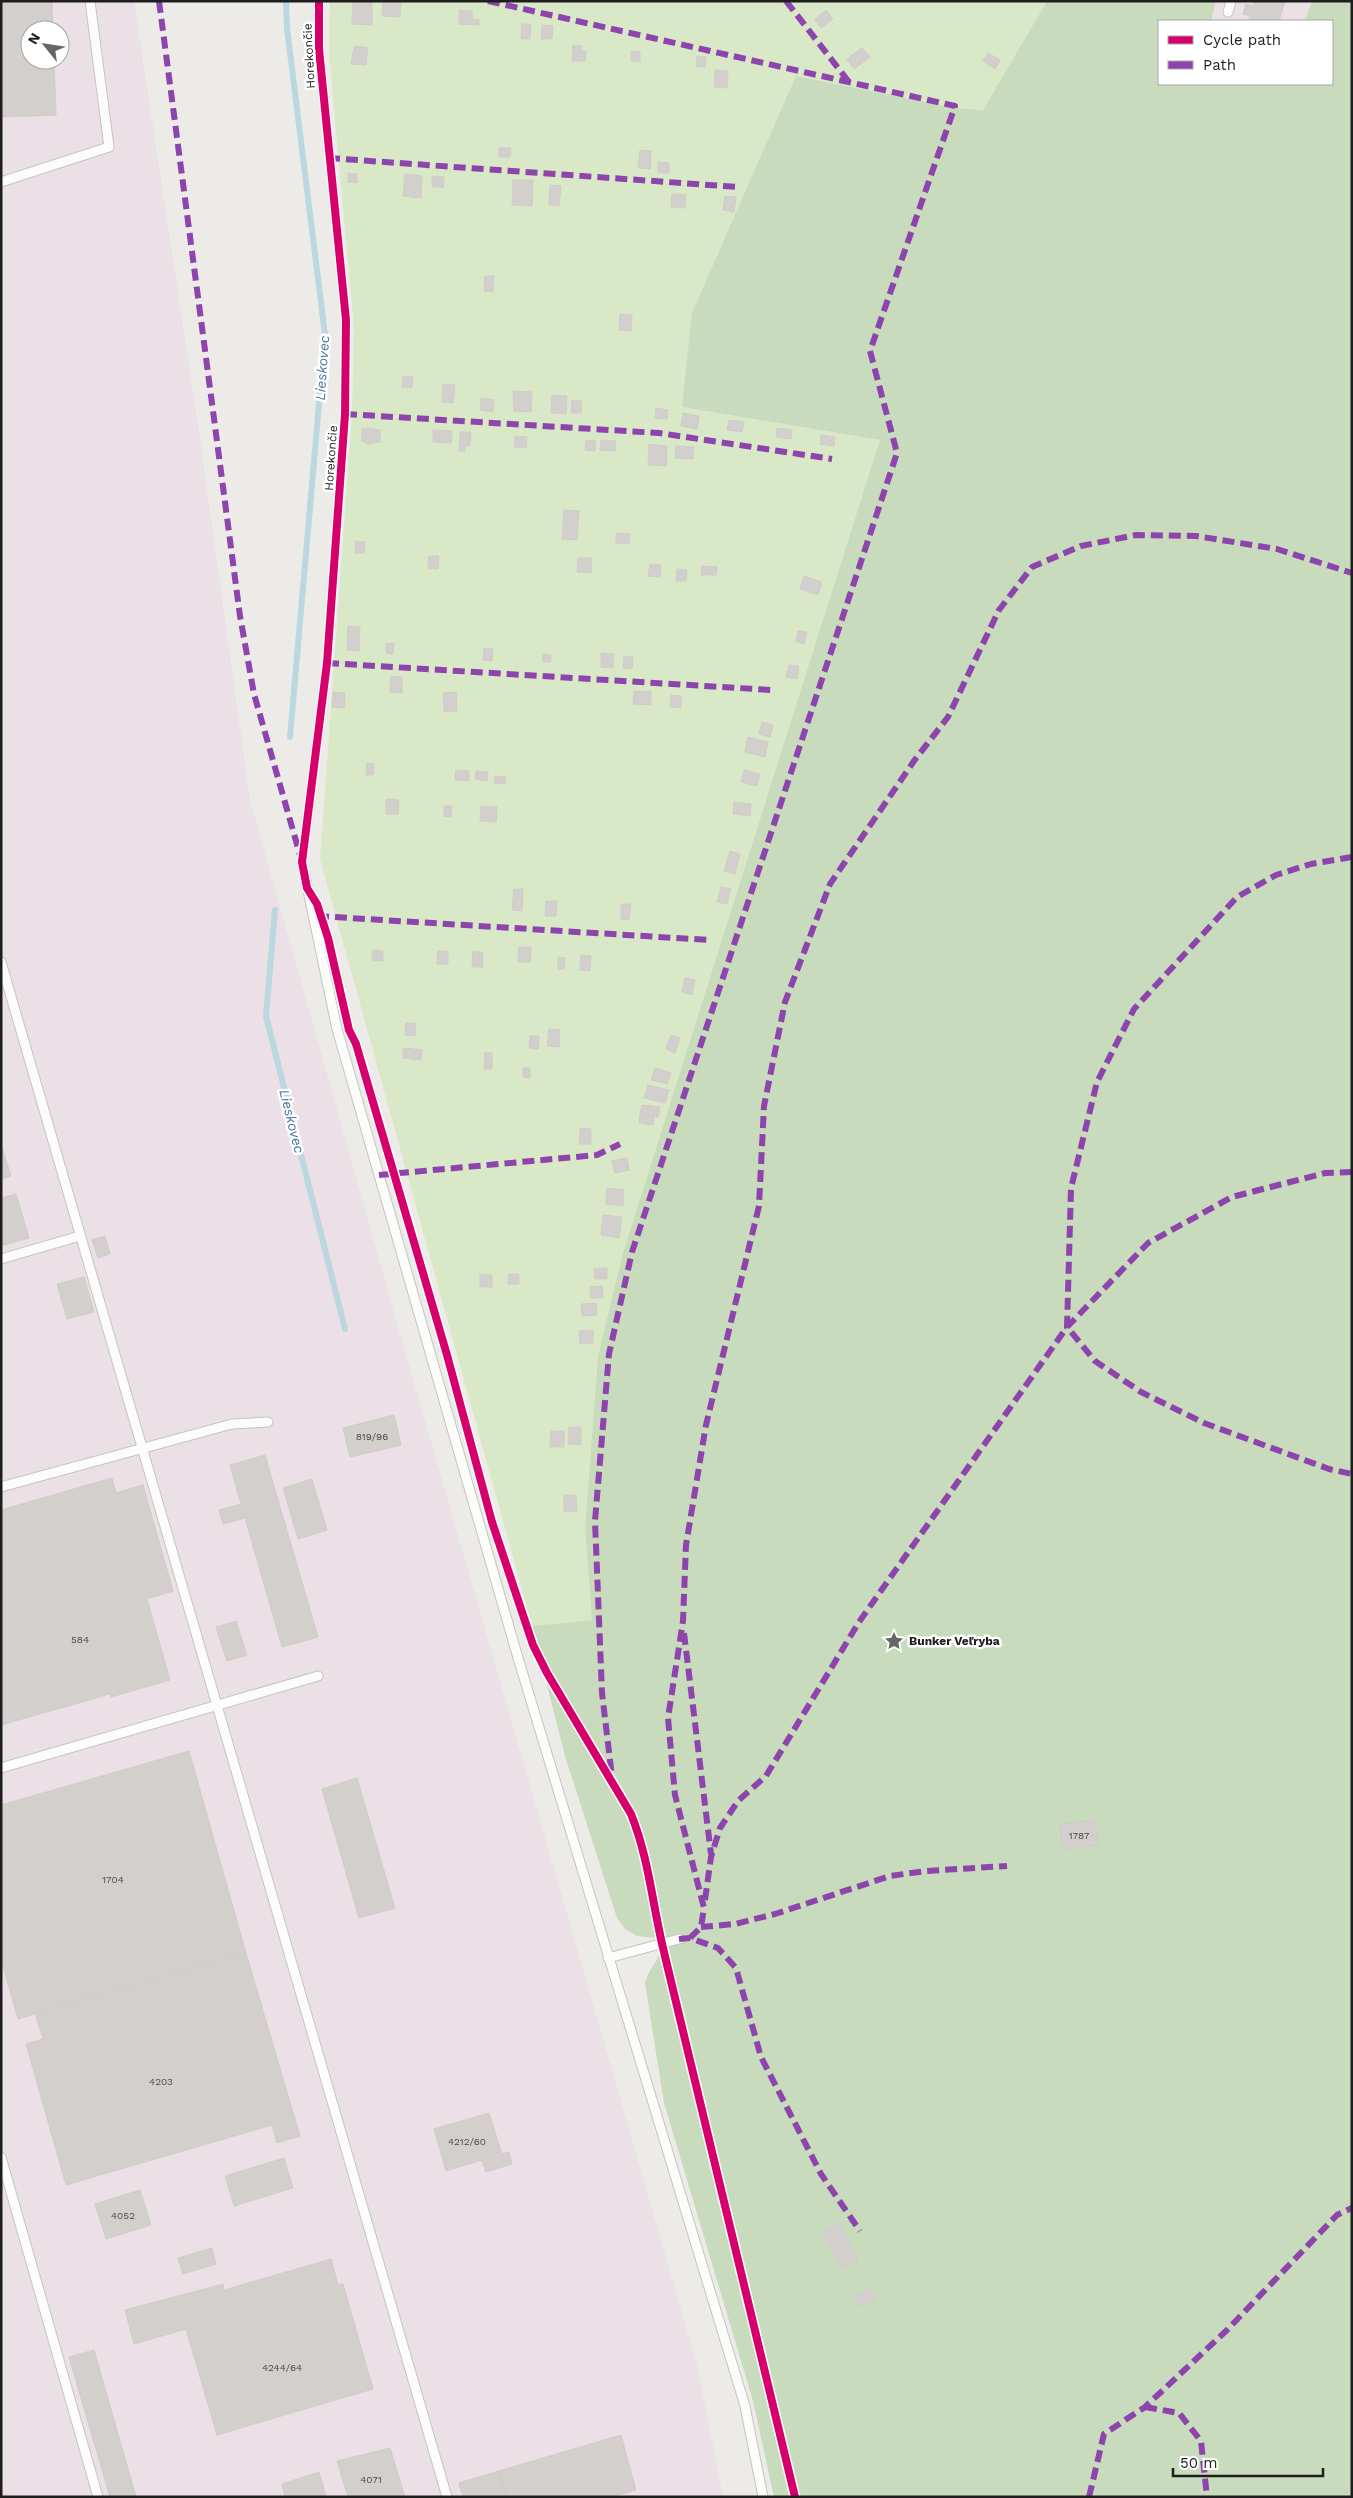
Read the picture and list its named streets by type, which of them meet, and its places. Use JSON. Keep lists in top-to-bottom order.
{
  "streets": {
    "lane": ["Horekončie"]
  },
  "water": ["Lieskovec"],
  "places": {
    "place": ["Bunker Veľryba"]
  },
  "house_numbers": [
    "819/96",
    "584",
    "1787",
    "1704",
    "4203",
    "4212/60",
    "4052",
    "4244/64",
    "4071"
  ],
  "legend": ["Cycle path", "Path"],
  "scale_bar": "50 m",
  "north": "top left"
}
